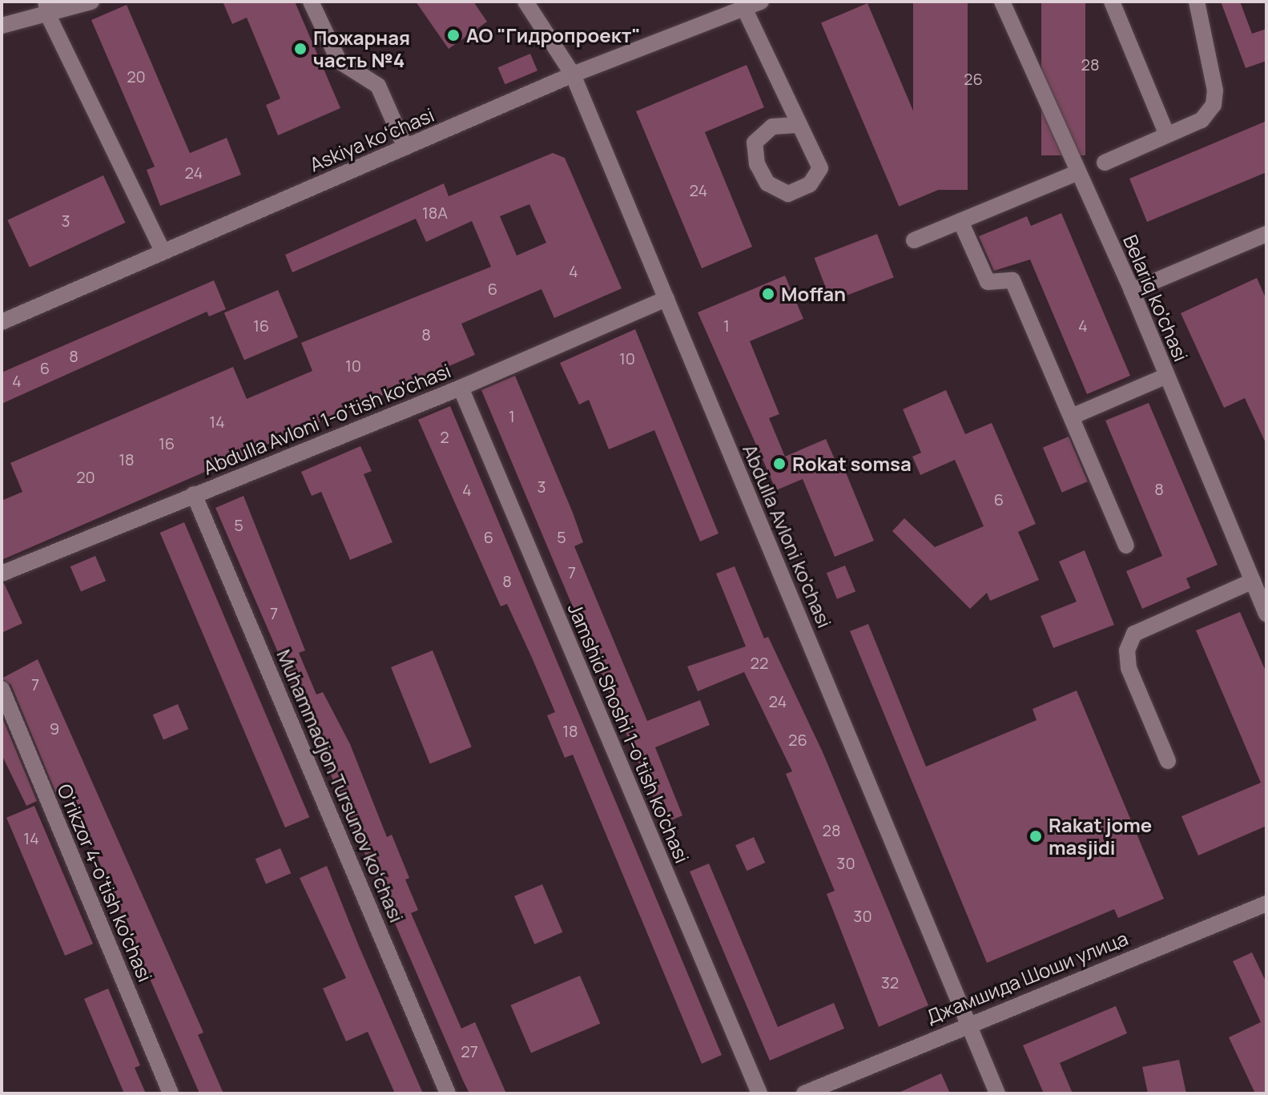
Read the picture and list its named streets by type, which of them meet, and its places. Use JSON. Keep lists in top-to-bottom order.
{
  "streets": {
    "street": [
      "Askiya koʻchasi",
      "Belariq ko'chasi",
      "Abdulla Avloni 1-o'tish ko'chasi",
      "Abdulla Avloni ko'chasi",
      "Jamshid Shoshi 1-o'tish ko'chasi",
      "Muhammadjon Tursunov koʻchasi",
      "O'rikzor 4-o'tish ko'chasi",
      "Джамшида Шоши улица"
    ]
  },
  "crossings": [
    ["Askiya koʻchasi", "Abdulla Avloni ko'chasi"],
    ["Abdulla Avloni 1-o'tish ko'chasi", "Abdulla Avloni ko'chasi"],
    ["Abdulla Avloni 1-o'tish ko'chasi", "Jamshid Shoshi 1-o'tish ko'chasi"],
    ["Abdulla Avloni 1-o'tish ko'chasi", "Muhammadjon Tursunov koʻchasi"],
    ["Abdulla Avloni ko'chasi", "Джамшида Шоши улица"]
  ],
  "places": [
    "АО \"Гидропроект\"",
    "Пожарная часть №4",
    "Moffan",
    "Rokat somsa",
    "Rakat jome masjidi"
  ],
  "house_numbers": [
    "28",
    "20",
    "26",
    "24",
    "24",
    "18A",
    "3",
    "4",
    "6",
    "16",
    "1",
    "4",
    "8",
    "8",
    "10",
    "10",
    "6",
    "4",
    "1",
    "14",
    "2",
    "16",
    "18",
    "20",
    "3",
    "8",
    "4",
    "6",
    "5",
    "6",
    "5",
    "7",
    "8",
    "7",
    "22",
    "7",
    "24",
    "9",
    "18",
    "26",
    "28",
    "14",
    "30",
    "30",
    "32",
    "27"
  ]
}
